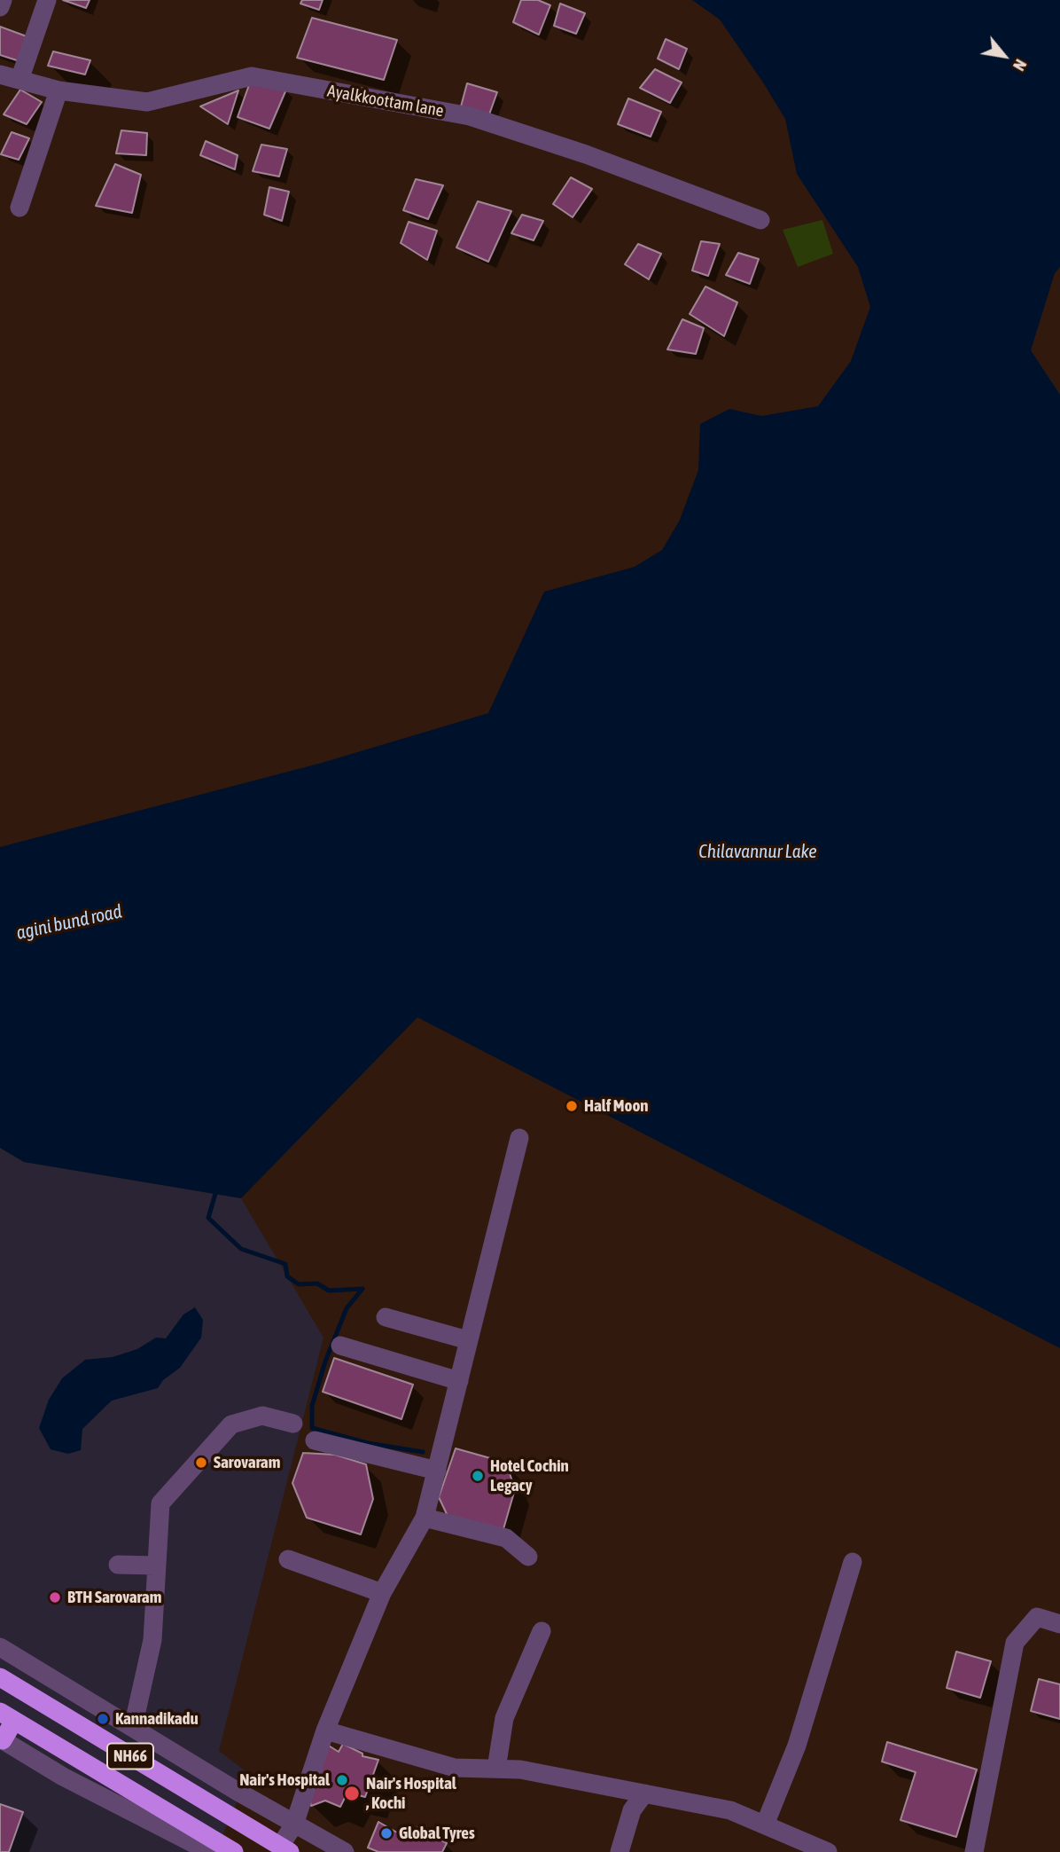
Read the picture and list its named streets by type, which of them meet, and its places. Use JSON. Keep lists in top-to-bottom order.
{
  "streets": {
    "highway": ["NH66"],
    "street": ["Ayalkkoottam lane"]
  },
  "water": ["Chilavannur Lake", "agini bund road"],
  "places": [
    "Half Moon",
    "Sarovaram",
    "Hotel Cochin Legacy",
    "BTH Sarovaram",
    "Kannadikadu",
    "Nair's Hospital",
    "Nair's Hospital , Kochi",
    "Global Tyres"
  ],
  "north": "bottom right"
}
